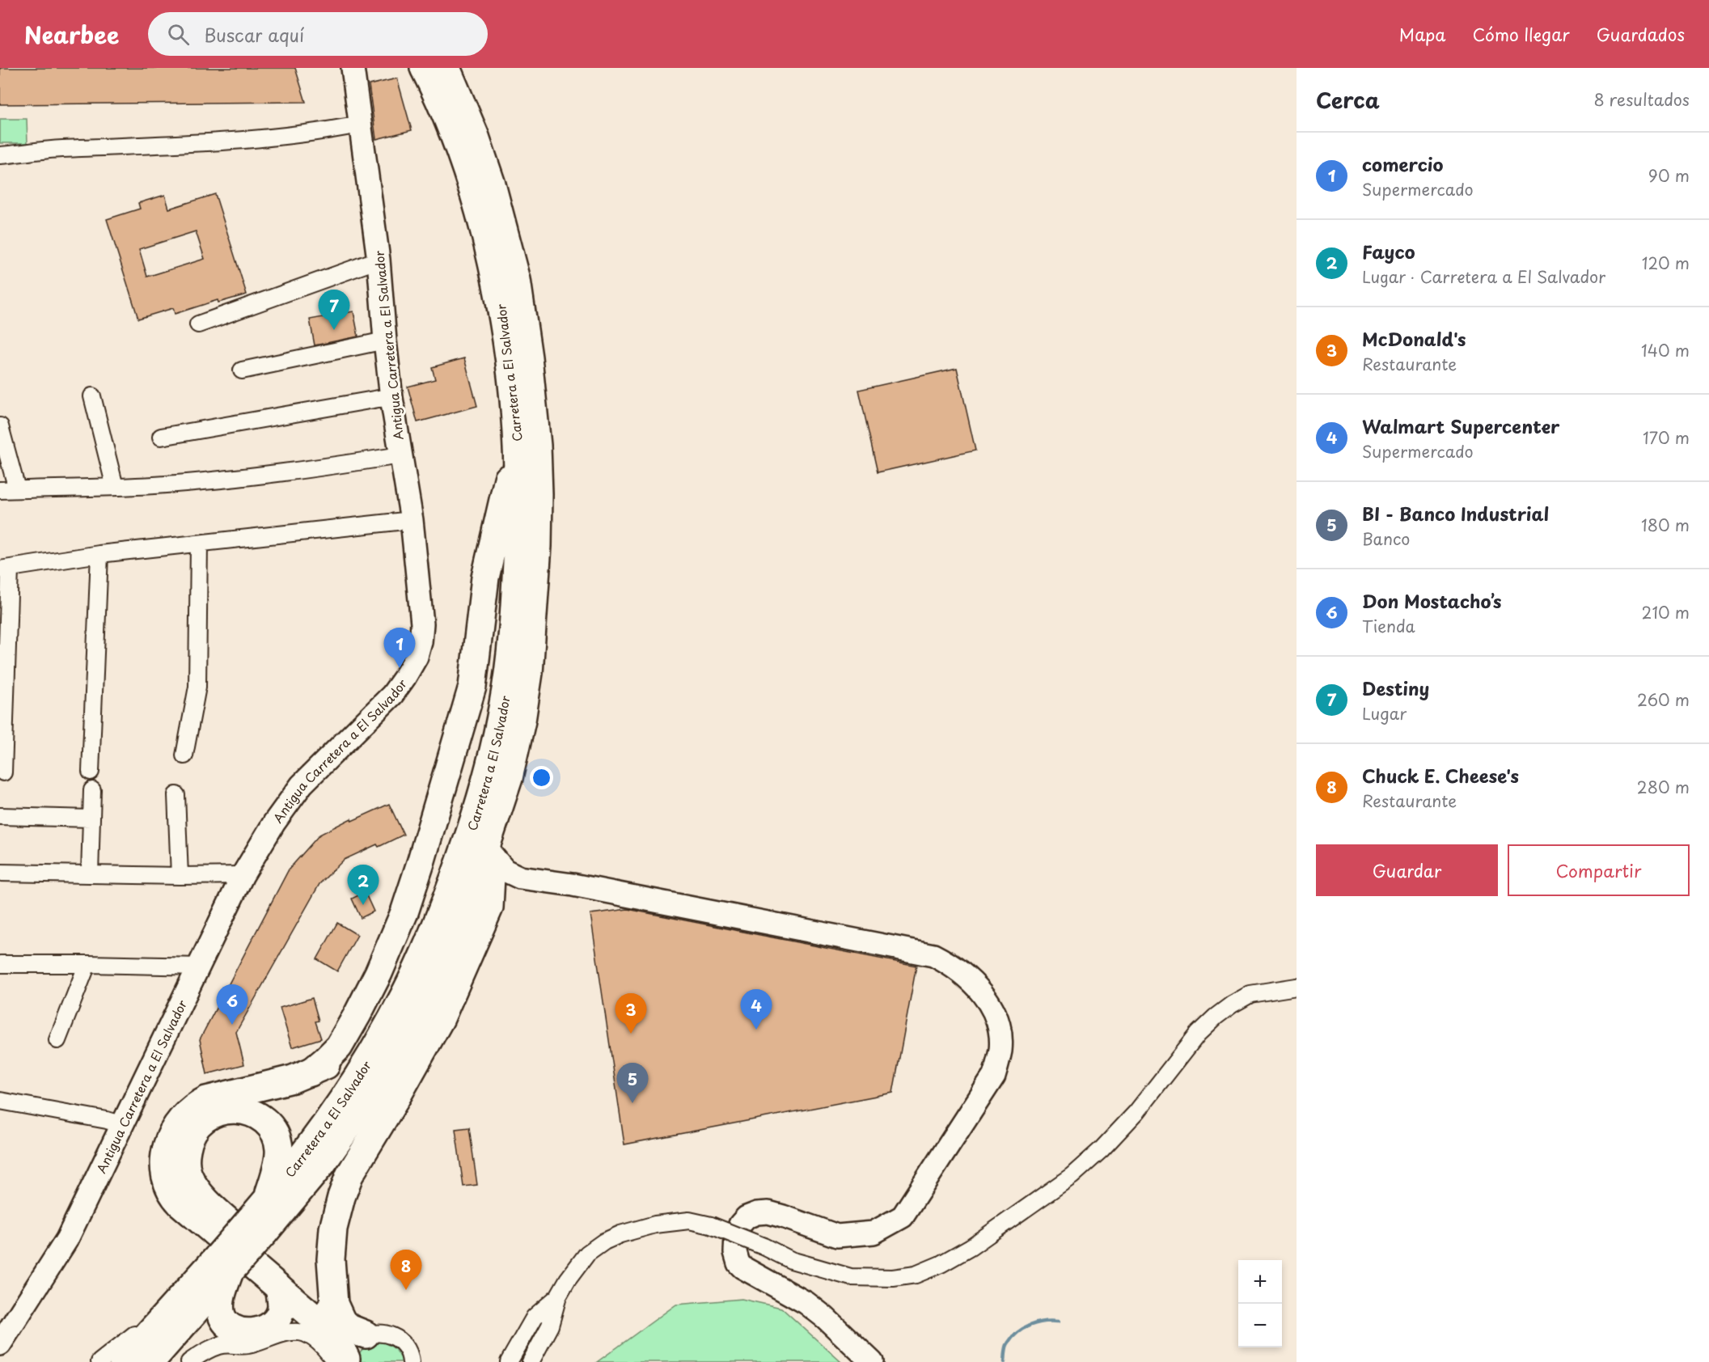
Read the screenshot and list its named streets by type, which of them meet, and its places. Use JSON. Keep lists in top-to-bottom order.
{
  "streets": {
    "highway": ["Carretera a El Salvador"],
    "street": ["Antigua Carretera a El Salvador"]
  },
  "page": {
    "header": "Nearbee",
    "search": "Buscar aquí",
    "nav": ["Mapa", "Cómo llegar", "Guardados"],
    "heading": ["Cerca", "8 resultados"],
    "list": [
      {
        "mark": "1",
        "name": "comercio",
        "note": "Supermercado",
        "value": "90 m"
      },
      {
        "mark": "2",
        "name": "Fayco",
        "note": "Lugar · Carretera a El Salvador",
        "value": "120 m"
      },
      {
        "mark": "3",
        "name": "McDonald's",
        "note": "Restaurante",
        "value": "140 m"
      },
      {
        "mark": "4",
        "name": "Walmart Supercenter",
        "note": "Supermercado",
        "value": "170 m"
      },
      {
        "mark": "5",
        "name": "BI - Banco Industrial",
        "note": "Banco",
        "value": "180 m"
      },
      {
        "mark": "6",
        "name": "Don Mostacho’s",
        "note": "Tienda",
        "value": "210 m"
      },
      {
        "mark": "7",
        "name": "Destiny",
        "note": "Lugar",
        "value": "260 m"
      },
      {
        "mark": "8",
        "name": "Chuck E. Cheese's",
        "note": "Restaurante",
        "value": "280 m"
      }
    ],
    "pins": [
      "7",
      "1",
      "2",
      "6",
      "4",
      "3",
      "5",
      "8"
    ],
    "buttons": ["Guardar", "Compartir"],
    "map_buttons": ["+", "−"]
  }
}
